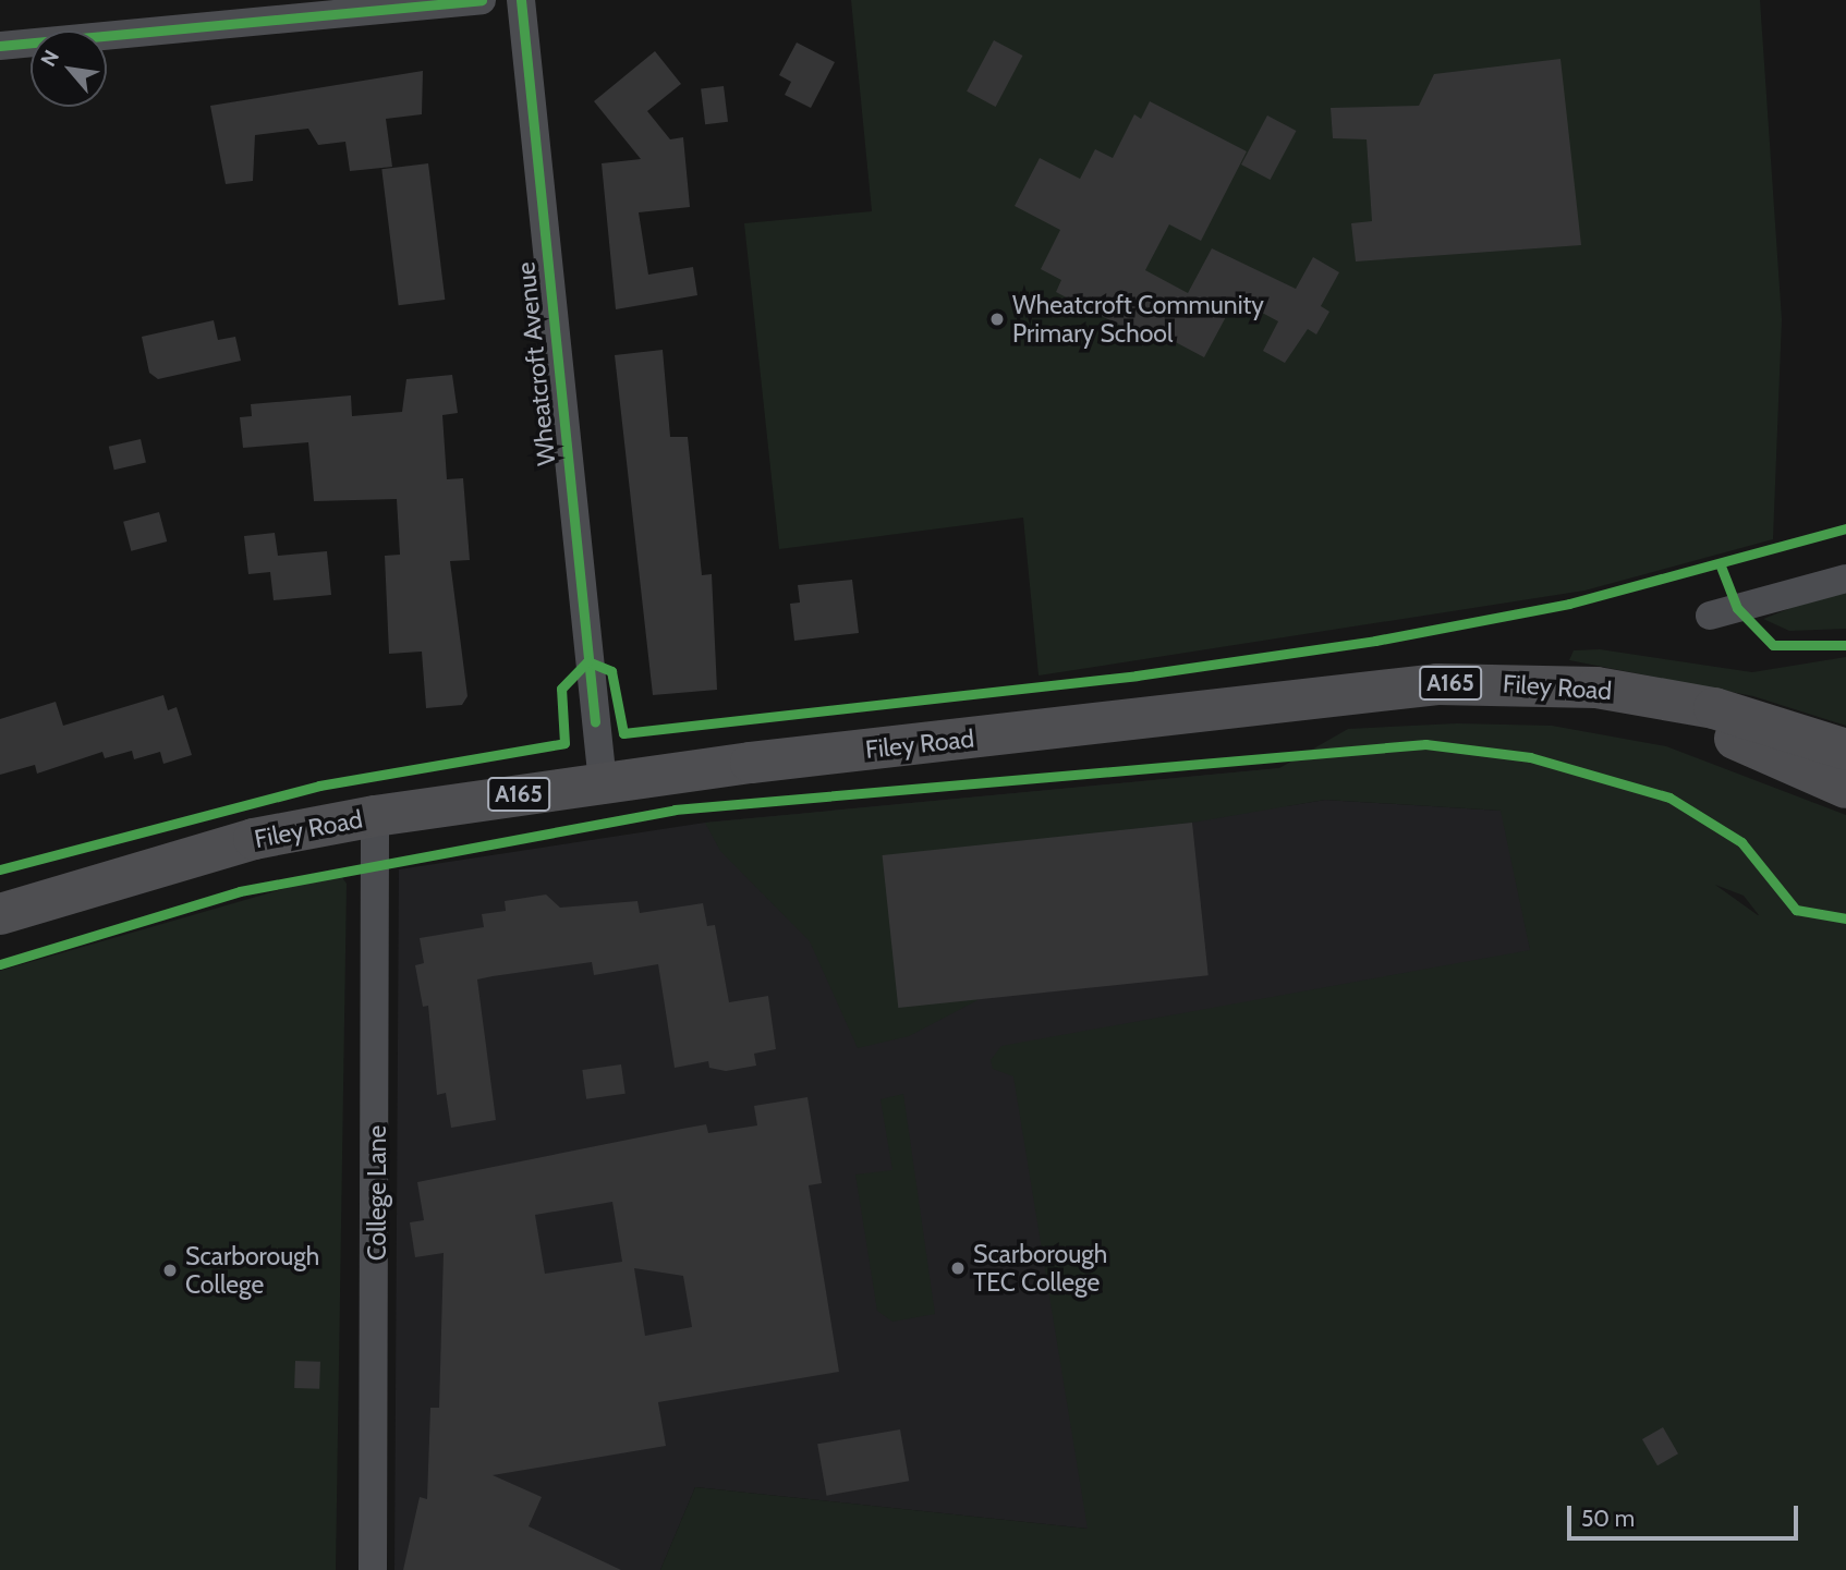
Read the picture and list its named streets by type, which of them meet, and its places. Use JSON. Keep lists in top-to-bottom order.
{
  "streets": {
    "highway": ["A165", "Filey Road"],
    "street": ["Wheatcroft Avenue", "College Lane"]
  },
  "crossings": [
    ["Wheatcroft Avenue", "Filey Road"],
    ["Filey Road", "College Lane"]
  ],
  "places": ["Wheatcroft Community Primary School", "Scarborough TEC College", "Scarborough College"],
  "scale_bar": "50 m",
  "north": "top left"
}
